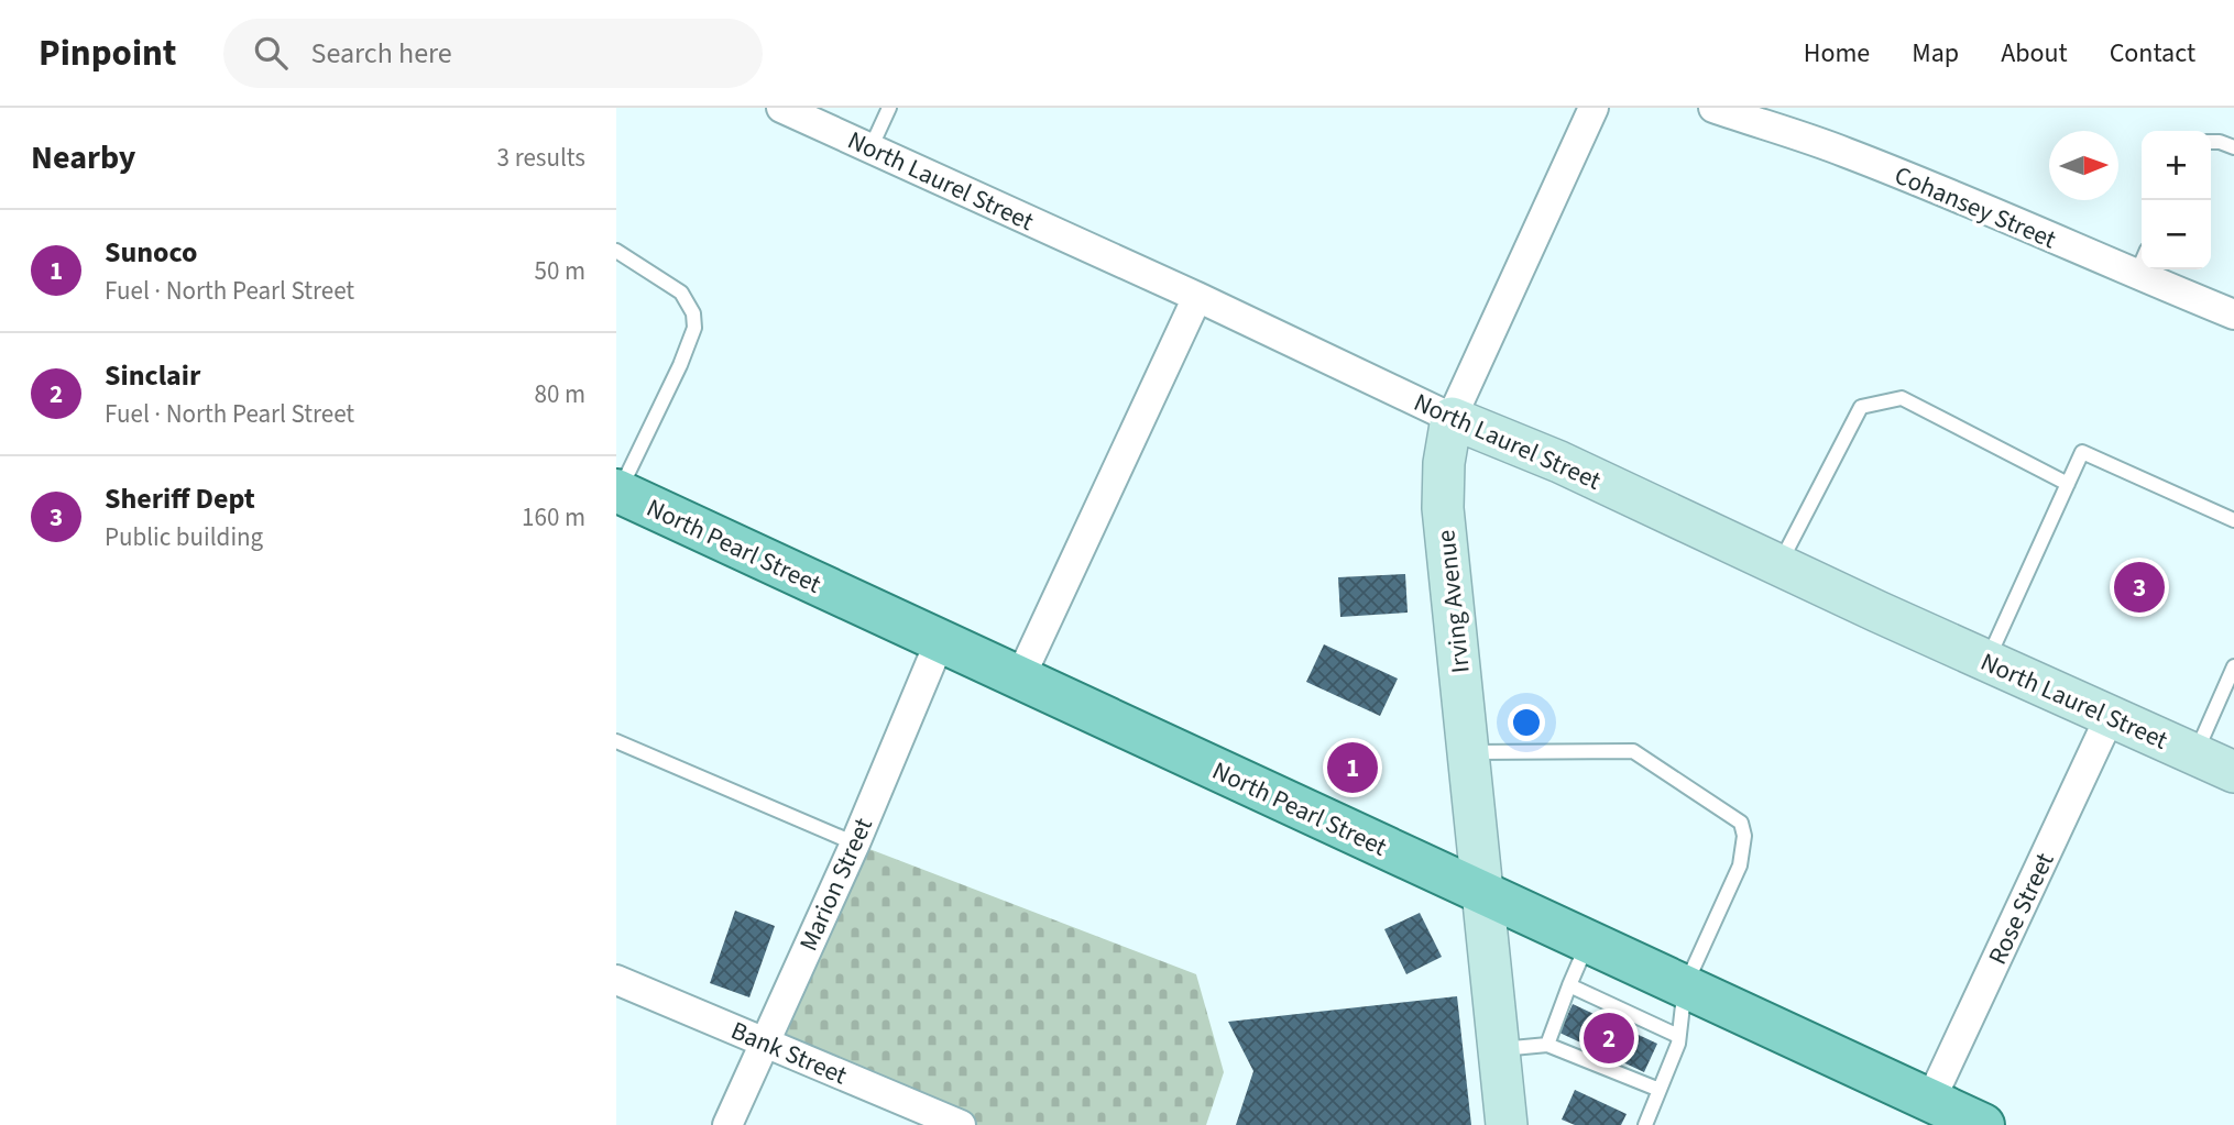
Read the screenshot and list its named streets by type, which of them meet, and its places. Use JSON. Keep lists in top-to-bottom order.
{
  "streets": {
    "main road": ["North Pearl Street"],
    "street": [
      "North Laurel Street",
      "Cohansey Street",
      "Irving Avenue",
      "Marion Street",
      "Rose Street",
      "Bank Street"
    ]
  },
  "crossings": [
    ["North Laurel Street", "Irving Avenue"],
    ["North Laurel Street", "Rose Street"],
    ["North Pearl Street", "Irving Avenue"],
    ["North Pearl Street", "Marion Street"],
    ["North Pearl Street", "Rose Street"],
    ["Marion Street", "Bank Street"]
  ],
  "north": "right",
  "page": {
    "header": "Pinpoint",
    "search": "Search here",
    "nav": [
      "Home",
      "Map",
      "About",
      "Contact"
    ],
    "heading": ["Nearby", "3 results"],
    "map_buttons": ["+", "−"],
    "list": [
      {
        "mark": "1",
        "name": "Sunoco",
        "note": "Fuel · North Pearl Street",
        "value": "50 m"
      },
      {
        "mark": "2",
        "name": "Sinclair",
        "note": "Fuel · North Pearl Street",
        "value": "80 m"
      },
      {
        "mark": "3",
        "name": "Sheriff Dept",
        "note": "Public building",
        "value": "160 m"
      }
    ],
    "pins": ["3", "1", "2"]
  }
}
